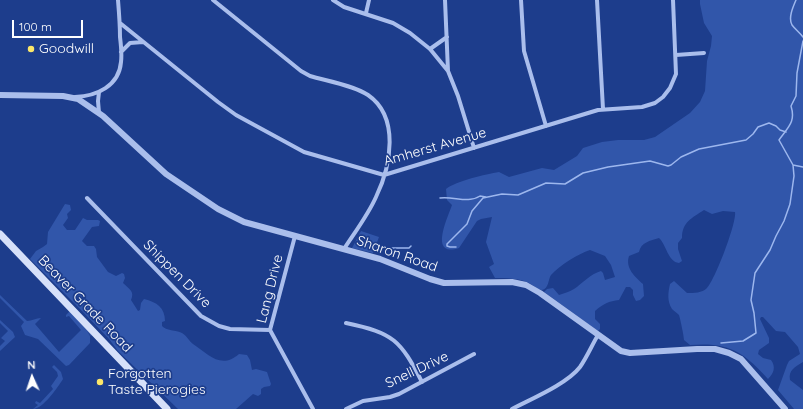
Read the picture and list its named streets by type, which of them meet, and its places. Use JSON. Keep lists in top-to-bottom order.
{
  "streets": {
    "main road": ["Beaver Grade Road"],
    "street": [
      "Amherst Avenue",
      "Sharon Road",
      "Shippen Drive",
      "Lang Drive",
      "Snell Drive"
    ]
  },
  "crossings": [
    ["Sharon Road", "Lang Drive"],
    ["Shippen Drive", "Lang Drive"]
  ],
  "places": ["Goodwill", "Forgotten Taste Pierogies"],
  "scale_bar": "100 m",
  "north": "top"
}
